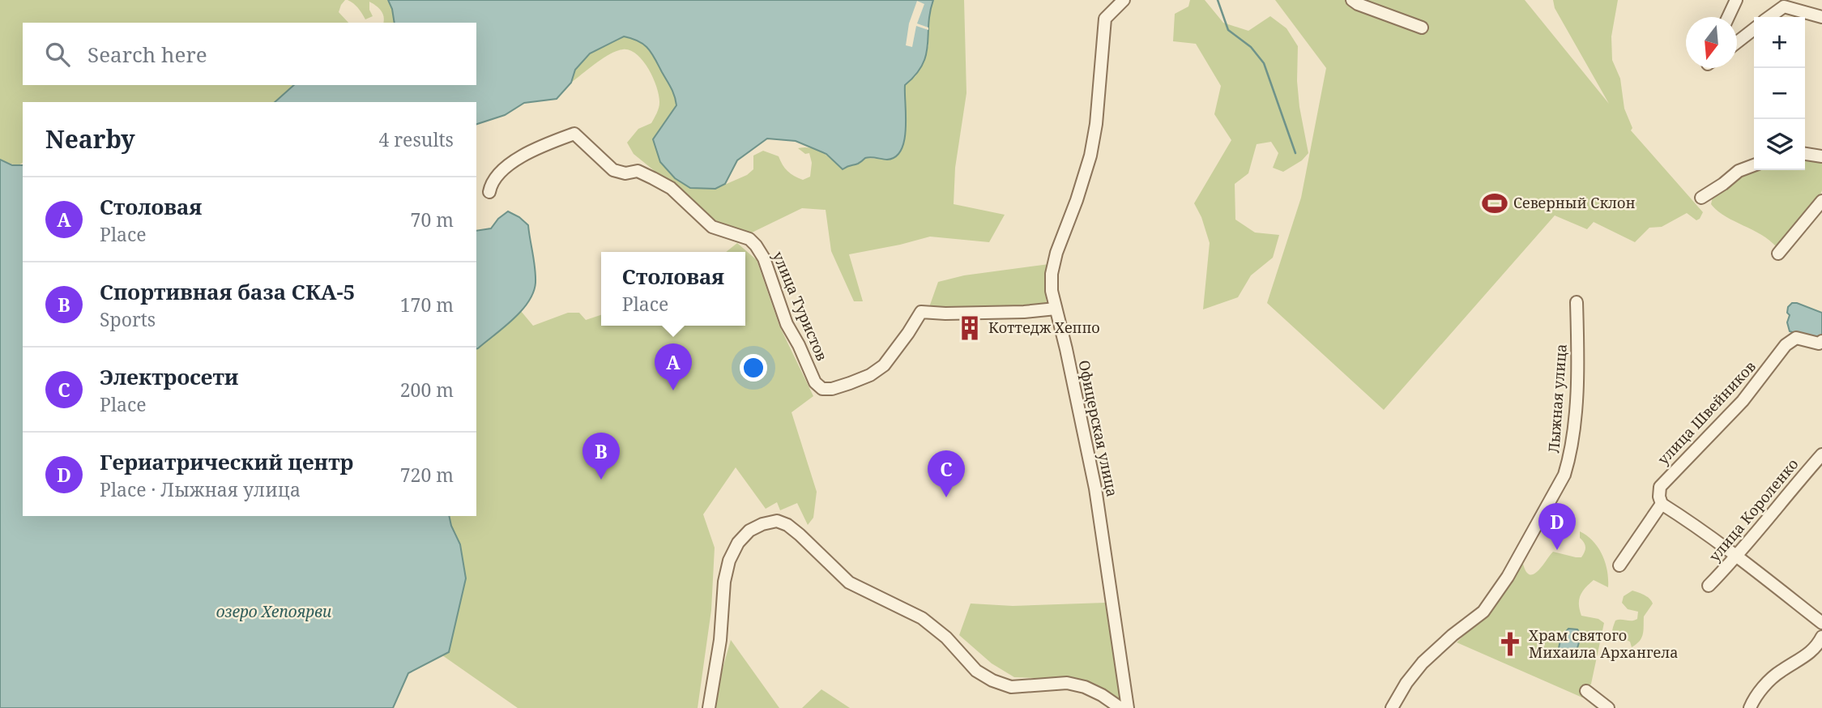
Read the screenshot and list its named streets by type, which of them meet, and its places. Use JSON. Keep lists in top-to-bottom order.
{
  "streets": {
    "street": [
      "улица Туристов",
      "Лыжная улица",
      "улица Швейников",
      "Офицерская улица",
      "улица Короленко"
    ]
  },
  "crossings": [
    ["улица Туристов", "Офицерская улица"]
  ],
  "water": ["озеро Хепоярви"],
  "places": {
    "sports": ["Северный Склон"],
    "building": ["Коттедж Хеппо"],
    "church": ["Храм святого Михаила Архангела"]
  },
  "north": "bottom",
  "page": {
    "map_buttons": ["+", "−"],
    "search": "Search here",
    "heading": ["Nearby", "4 results"],
    "list": [
      {
        "mark": "A",
        "name": "Столовая",
        "note": "Place",
        "value": "70 m"
      },
      {
        "mark": "B",
        "name": "Спортивная база СКА-5",
        "note": "Sports",
        "value": "170 m"
      },
      {
        "mark": "C",
        "name": "Электросети",
        "note": "Place",
        "value": "200 m"
      },
      {
        "mark": "D",
        "name": "Гериатрический центр",
        "note": "Place · Лыжная улица",
        "value": "720 m"
      }
    ],
    "popup": ["Столовая", "Place"],
    "pins": [
      "A",
      "B",
      "C",
      "D"
    ]
  }
}
